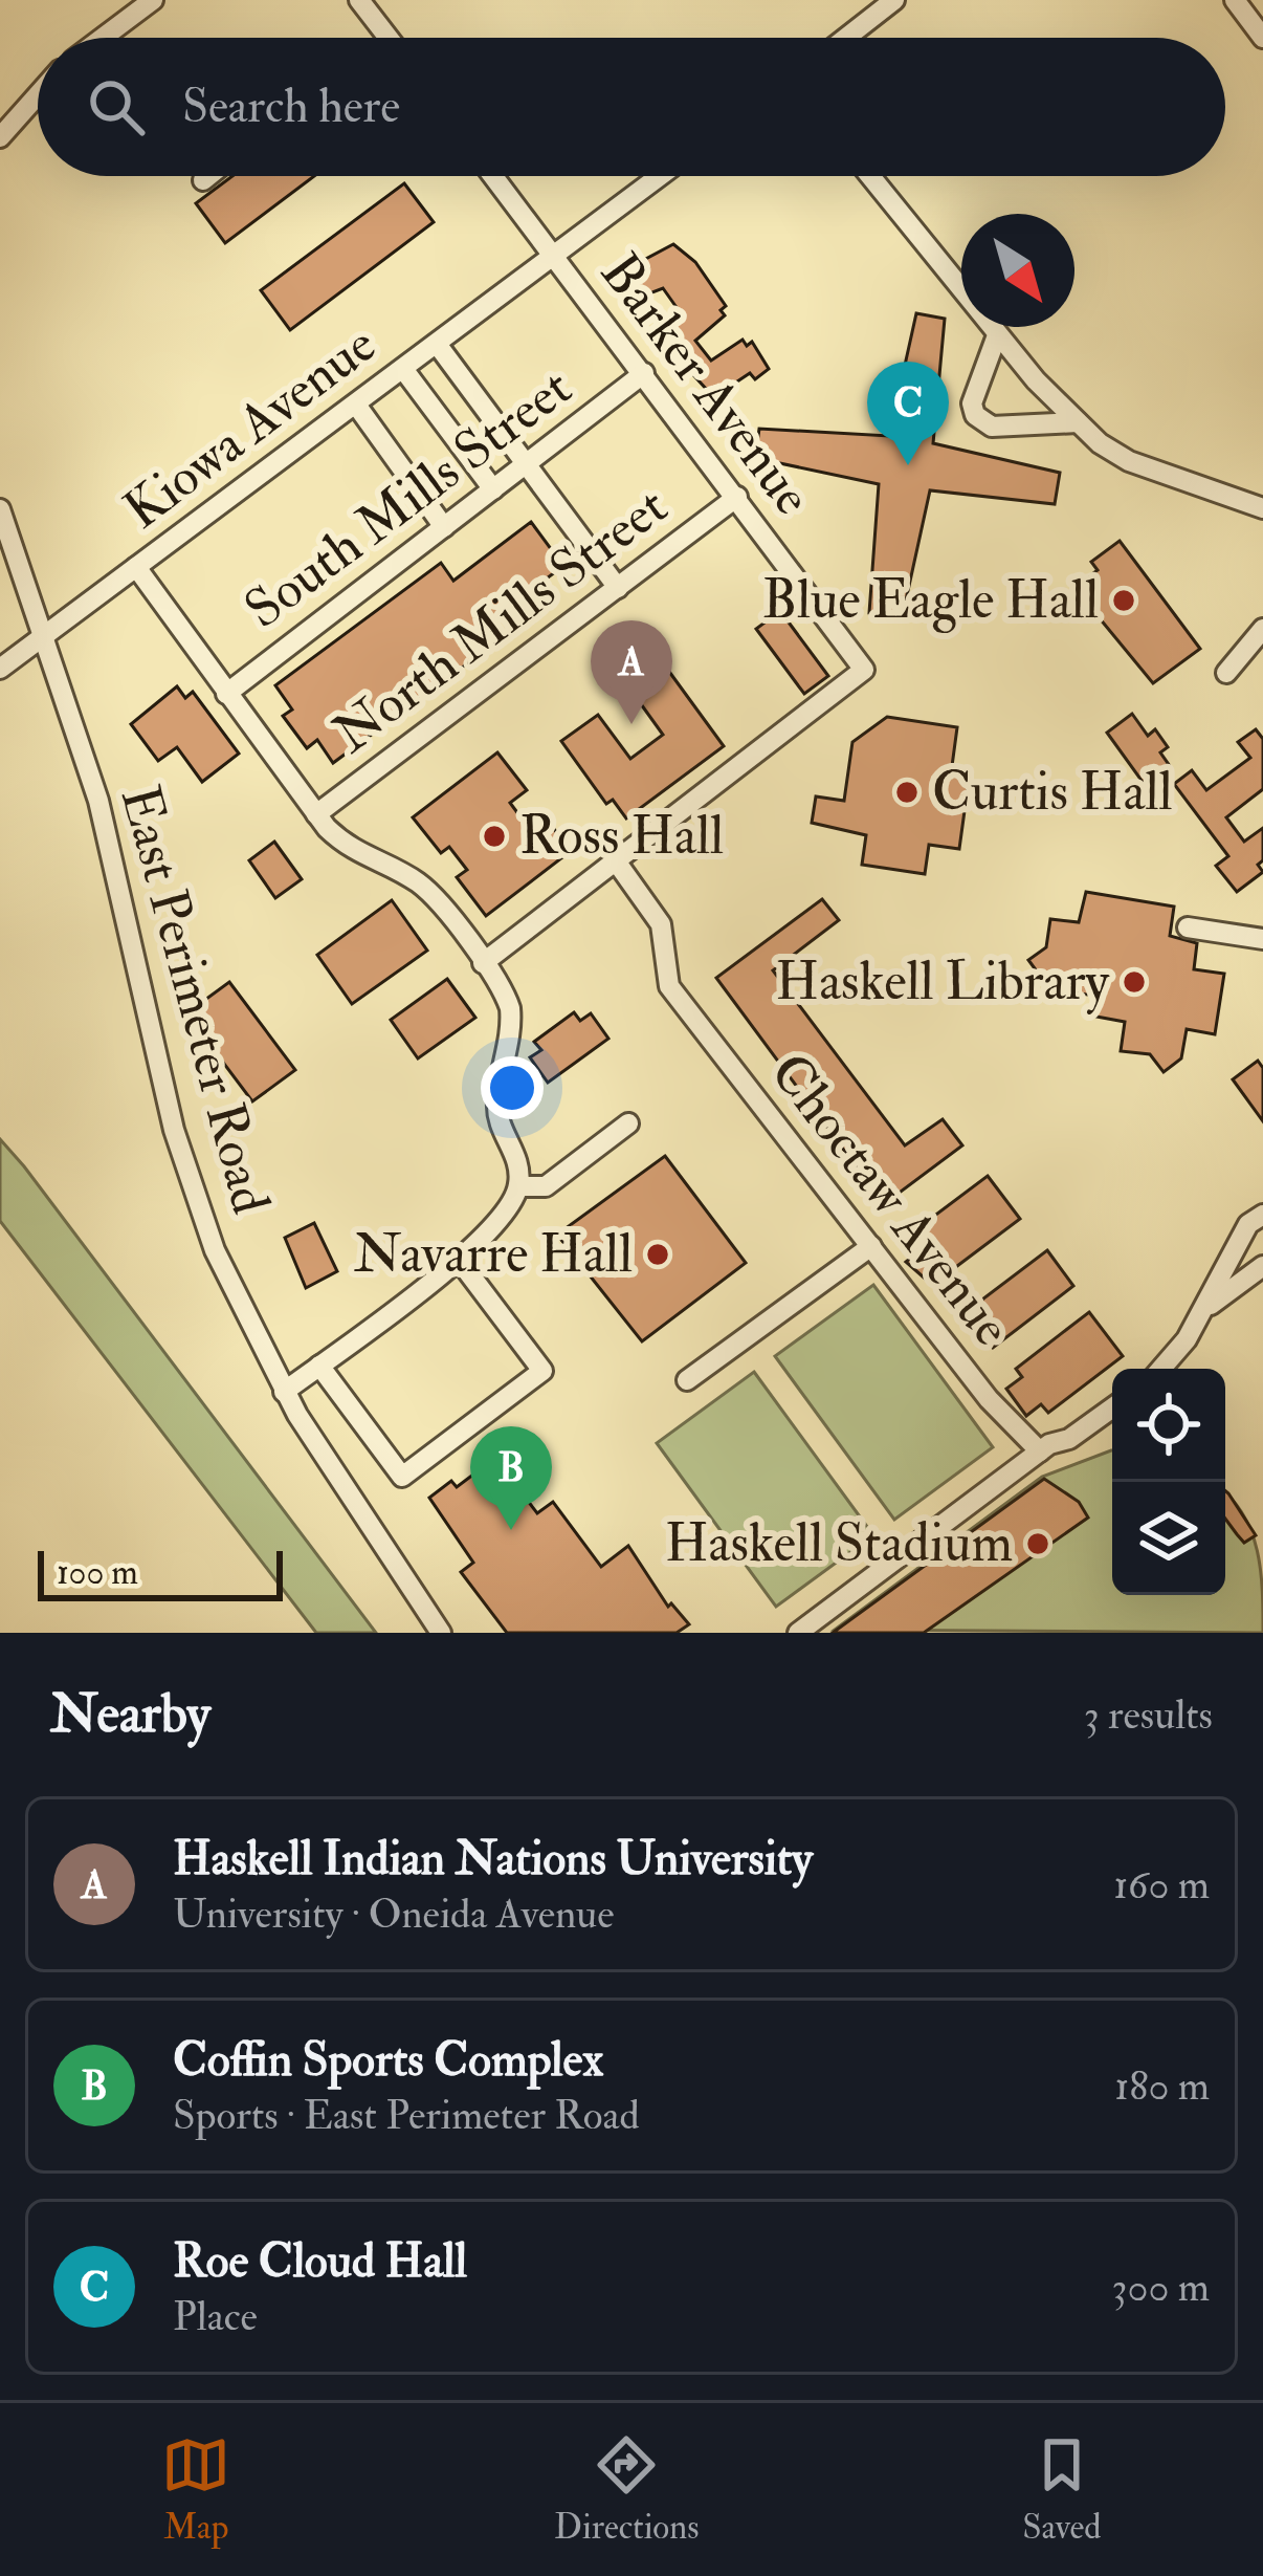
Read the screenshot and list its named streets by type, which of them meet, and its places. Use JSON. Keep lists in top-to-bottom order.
{
  "streets": {
    "street": [
      "Barker Avenue",
      "Kiowa Avenue",
      "South Mills Street",
      "North Mills Street",
      "East Perimeter Road",
      "Choctaw Avenue"
    ]
  },
  "crossings": [
    ["Barker Avenue", "Kiowa Avenue"],
    ["Barker Avenue", "South Mills Street"],
    ["Barker Avenue", "North Mills Street"],
    ["Barker Avenue", "Choctaw Avenue"],
    ["Kiowa Avenue", "East Perimeter Road"]
  ],
  "places": [
    "Blue Eagle Hall",
    "Curtis Hall",
    "Ross Hall",
    "Haskell Library",
    "Navarre Hall",
    "Haskell Stadium"
  ],
  "scale_bar": "100 m",
  "north": "bottom right",
  "page": {
    "search": "Search here",
    "pins": ["C", "A", "B"],
    "scale": "100 m",
    "heading": ["Nearby", "3 results"],
    "list": [
      {
        "mark": "A",
        "name": "Haskell Indian Nations University",
        "note": "University · Oneida Avenue",
        "value": "160 m"
      },
      {
        "mark": "B",
        "name": "Coffin Sports Complex",
        "note": "Sports · East Perimeter Road",
        "value": "180 m"
      },
      {
        "mark": "C",
        "name": "Roe Cloud Hall",
        "note": "Place",
        "value": "300 m"
      }
    ],
    "nav": ["Map", "Directions", "Saved"]
  }
}
